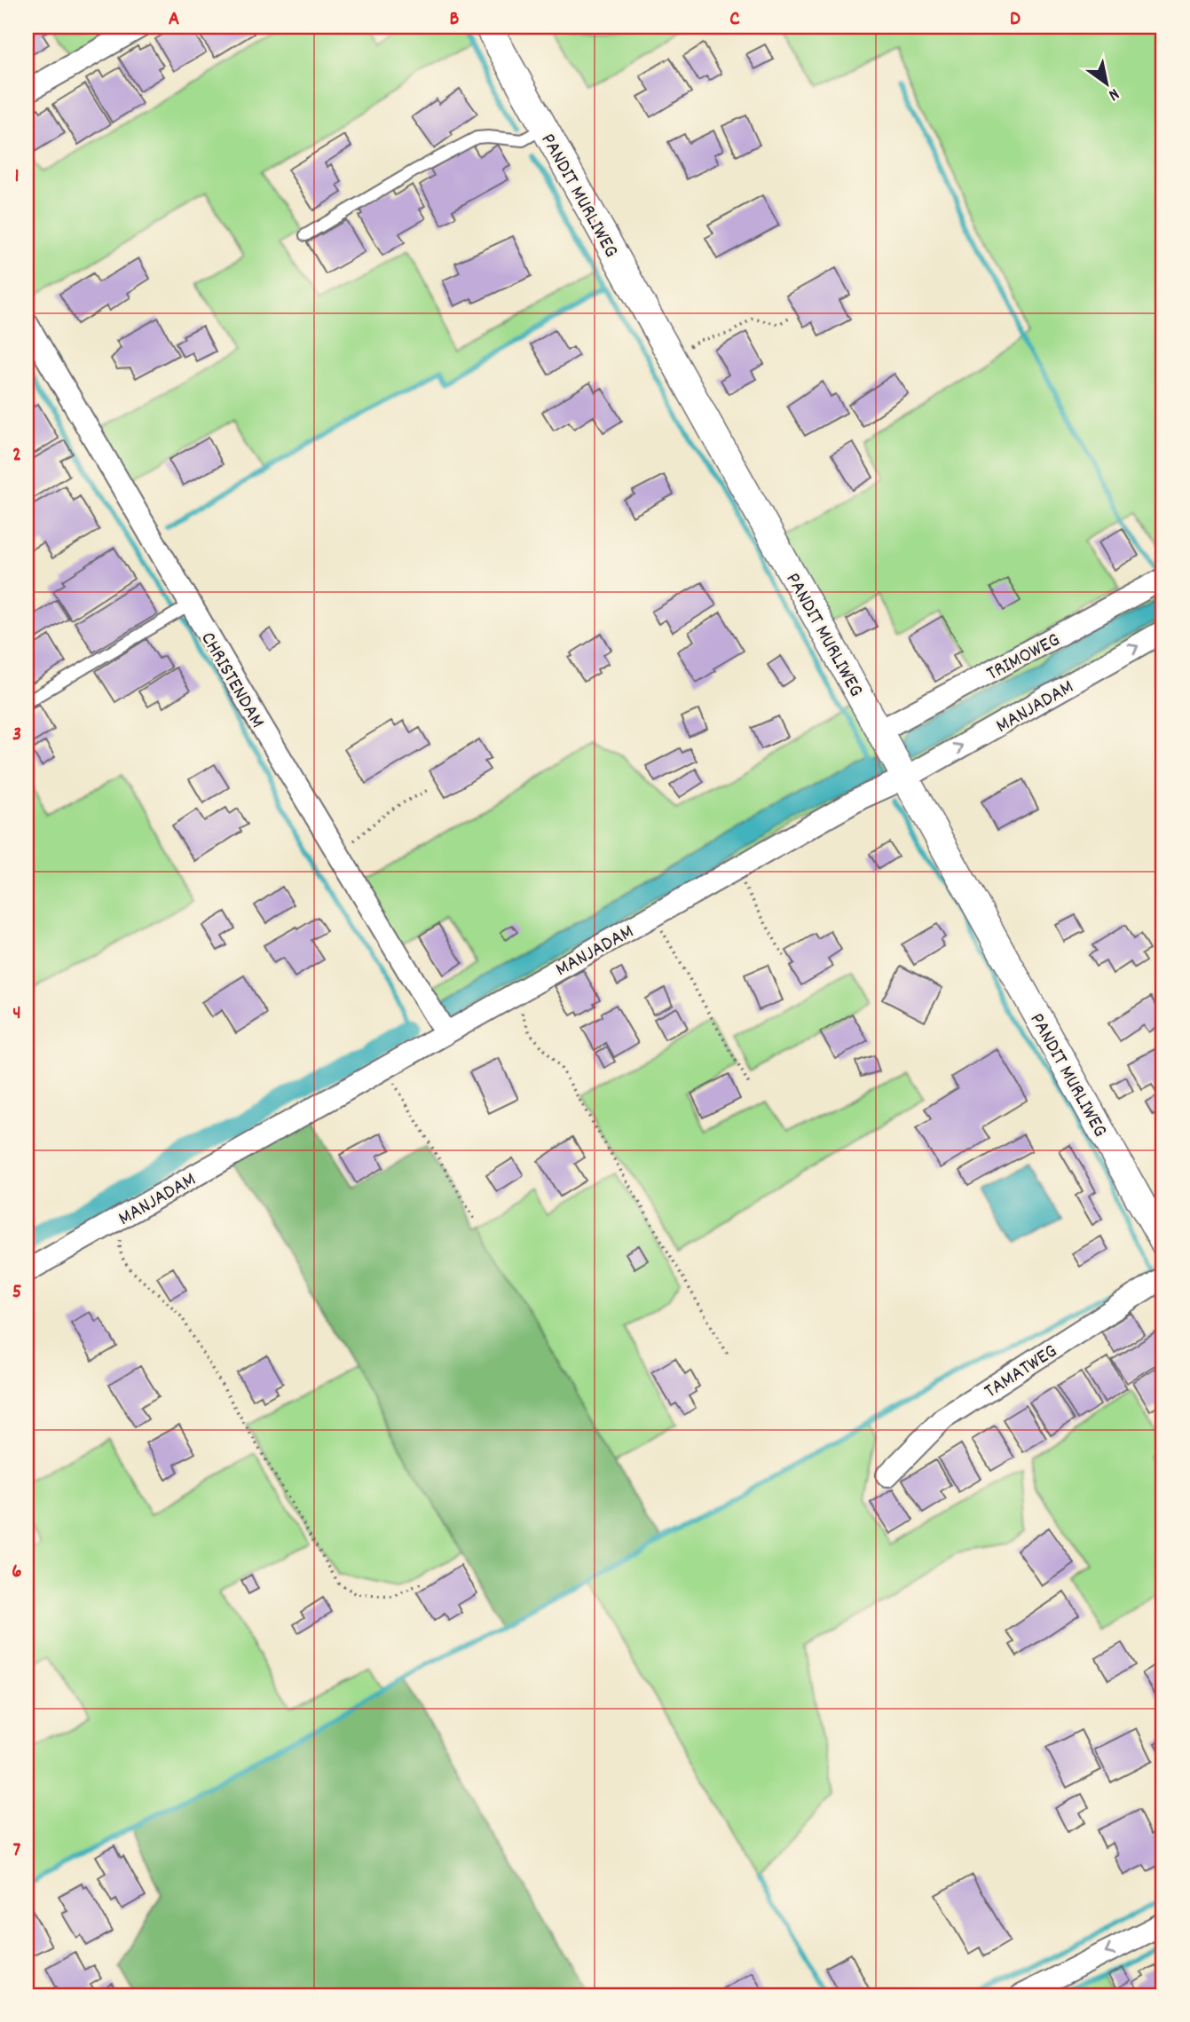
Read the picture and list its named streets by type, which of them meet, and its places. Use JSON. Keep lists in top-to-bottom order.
{
  "streets": {
    "street": [
      "PANDIT MURLIWEG",
      "TRIMOWEG",
      "CHRISTENDAM",
      "MANJADAM",
      "TAMATWEG"
    ]
  },
  "crossings": [
    ["PANDIT MURLIWEG", "TRIMOWEG"],
    ["PANDIT MURLIWEG", "MANJADAM"],
    ["CHRISTENDAM", "MANJADAM"]
  ],
  "north": "bottom right",
  "grid": {
    "columns": [
      "A",
      "B",
      "C",
      "D"
    ],
    "rows": [
      "1",
      "2",
      "3",
      "4",
      "5",
      "6",
      "7"
    ]
  }
}
